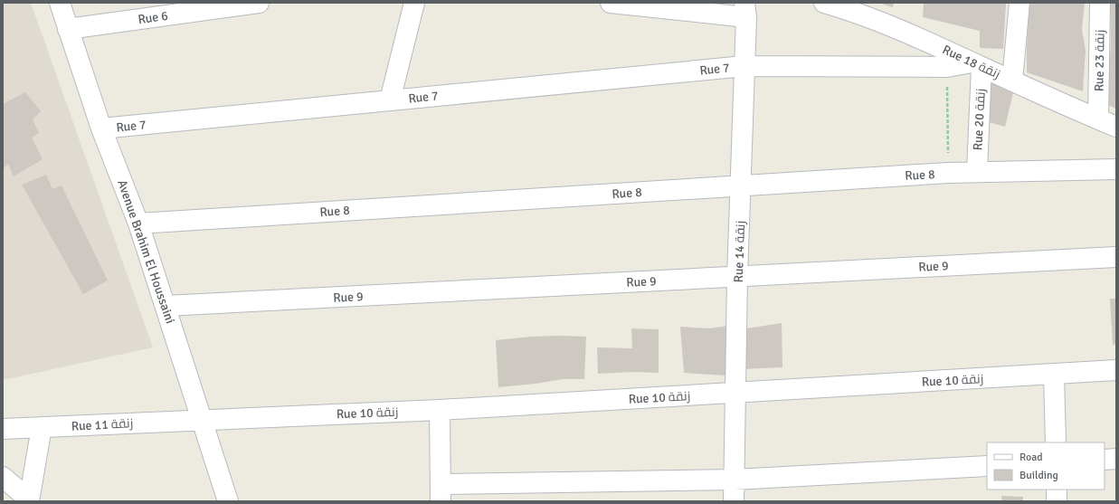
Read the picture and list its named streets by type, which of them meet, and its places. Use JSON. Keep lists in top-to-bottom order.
{
  "streets": {
    "street": [
      "Rue 6",
      "Rue 23 زنقة",
      "Rue 18 زنقة",
      "Rue 7",
      "Rue 20 زنقة",
      "Rue 8",
      "Avenue Brahim El Houssaini",
      "Rue 14 زنقة",
      "Rue 9",
      "Rue 10 زنقة",
      "Rue 11 زنقة"
    ]
  },
  "crossings": [
    ["Rue 6", "Avenue Brahim El Houssaini"],
    ["Rue 23 زنقة", "Rue 18 زنقة"],
    ["Rue 18 زنقة", "Rue 7"],
    ["Rue 18 زنقة", "Rue 20 زنقة"],
    ["Rue 7", "Rue 20 زنقة"],
    ["Rue 7", "Avenue Brahim El Houssaini"],
    ["Rue 7", "Rue 14 زنقة"],
    ["Rue 20 زنقة", "Rue 8"],
    ["Rue 8", "Avenue Brahim El Houssaini"],
    ["Rue 8", "Rue 14 زنقة"],
    ["Avenue Brahim El Houssaini", "Rue 9"],
    ["Avenue Brahim El Houssaini", "Rue 10 زنقة"],
    ["Avenue Brahim El Houssaini", "Rue 11 زنقة"],
    ["Rue 14 زنقة", "Rue 9"],
    ["Rue 14 زنقة", "Rue 10 زنقة"],
    ["Rue 10 زنقة", "Rue 11 زنقة"]
  ],
  "legend": ["Road", "Building"]
}
